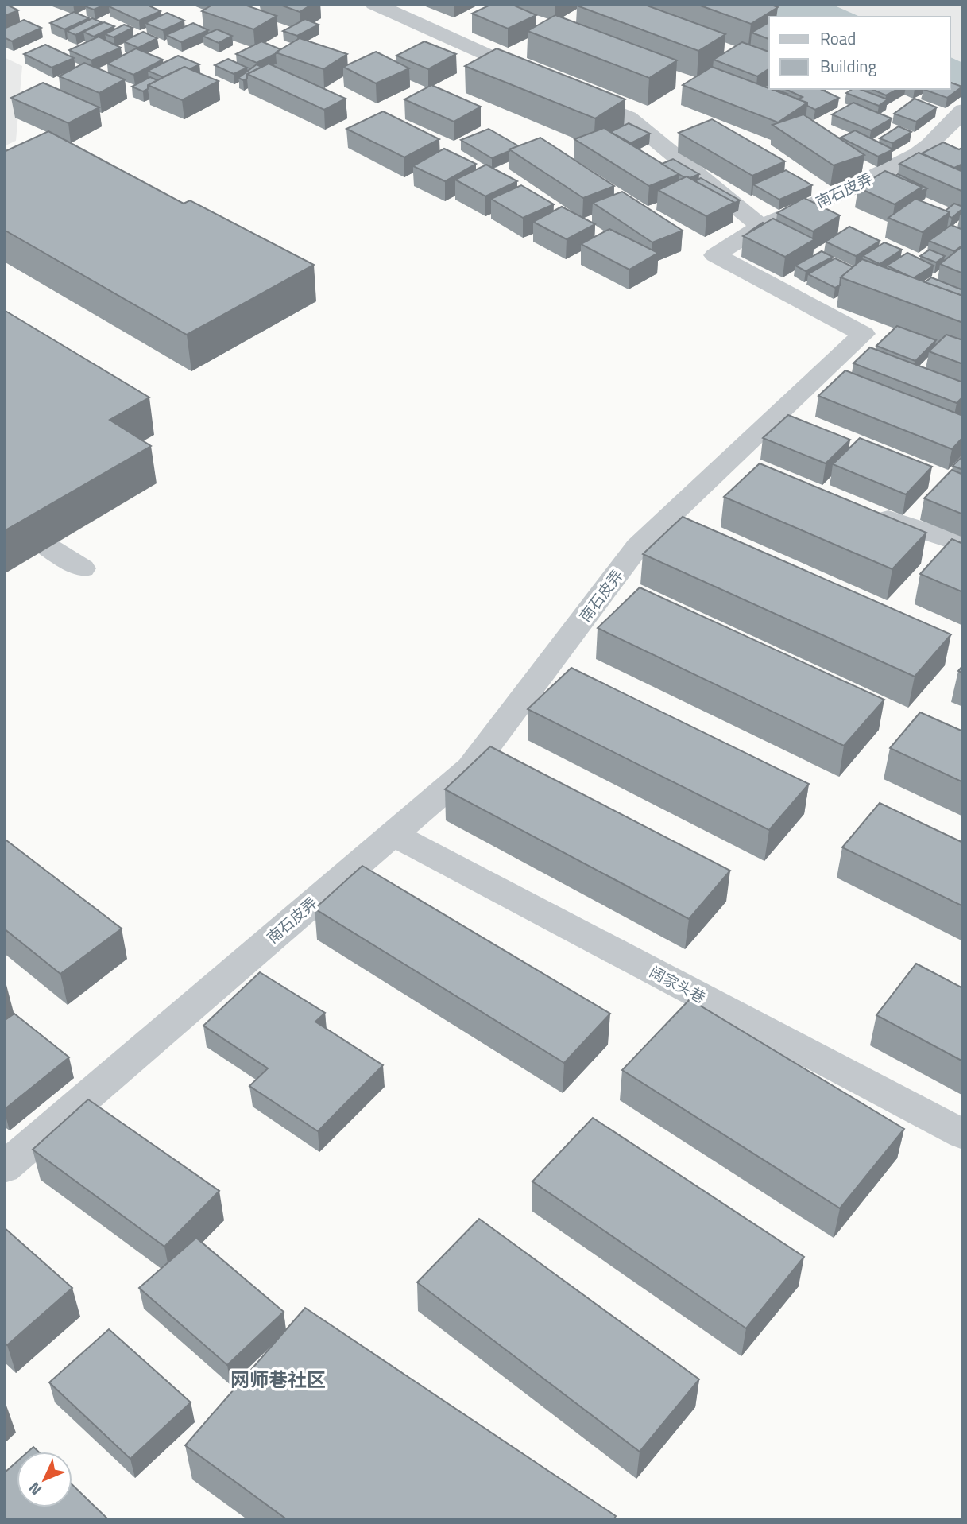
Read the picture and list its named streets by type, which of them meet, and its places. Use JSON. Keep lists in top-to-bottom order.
{
  "streets": {
    "street": ["南石皮弄", "阔家头巷"]
  },
  "crossings": [
    ["南石皮弄", "阔家头巷"]
  ],
  "districts": ["网师巷社区"],
  "legend": ["Road", "Building"],
  "north": "bottom left"
}
